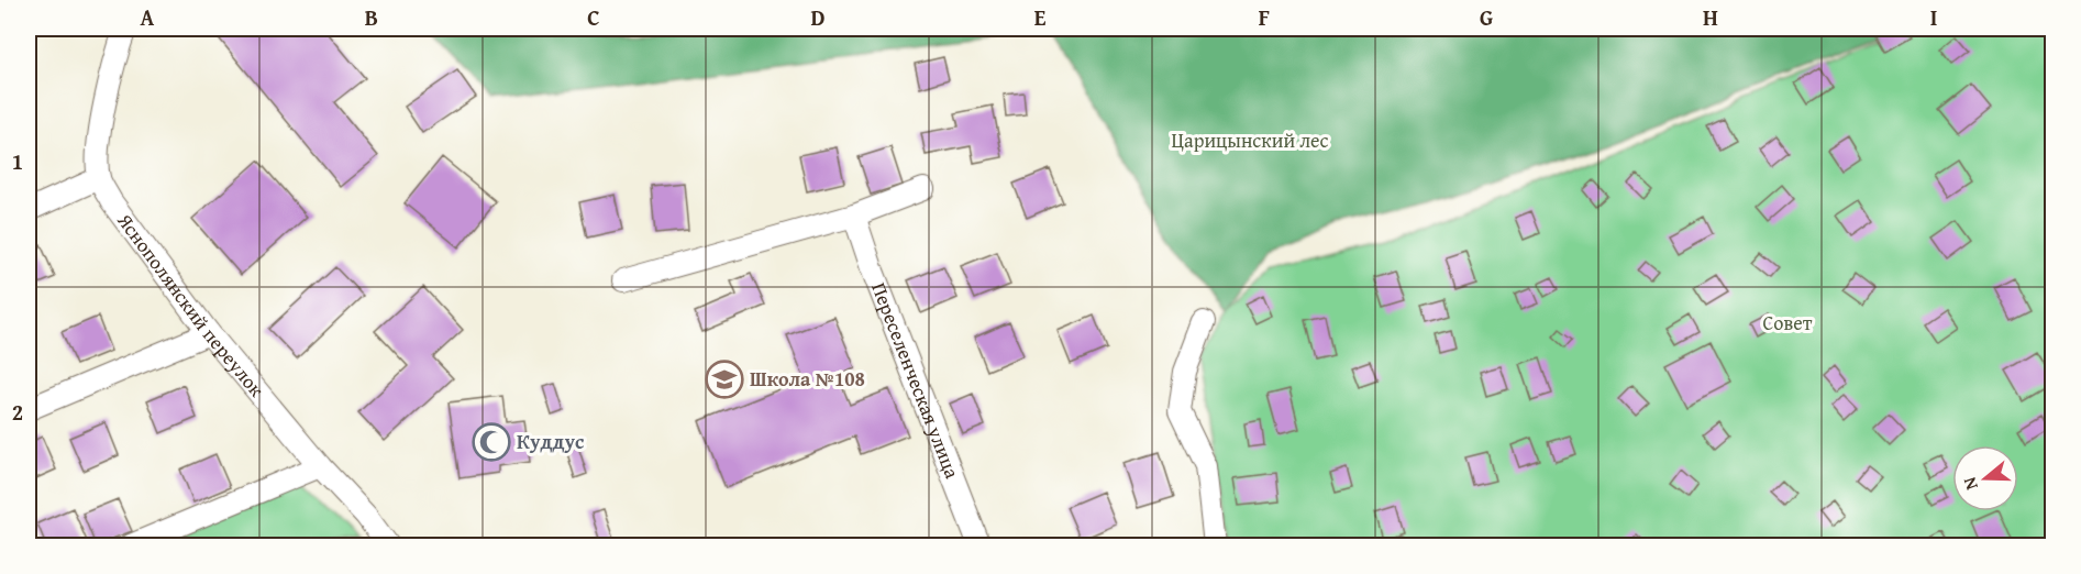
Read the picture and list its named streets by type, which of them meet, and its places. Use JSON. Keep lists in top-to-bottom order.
{
  "streets": {
    "street": ["Яснополянский переулок", "Переселенческая улица"]
  },
  "parks": ["Царицынский лес", "Совет"],
  "places": {
    "school or university": ["Школа №108"],
    "mosque": ["Куддус"]
  },
  "north": "left",
  "grid": {
    "columns": [
      "A",
      "B",
      "C",
      "D",
      "E",
      "F",
      "G",
      "H",
      "I"
    ],
    "rows": ["1", "2"]
  }
}
